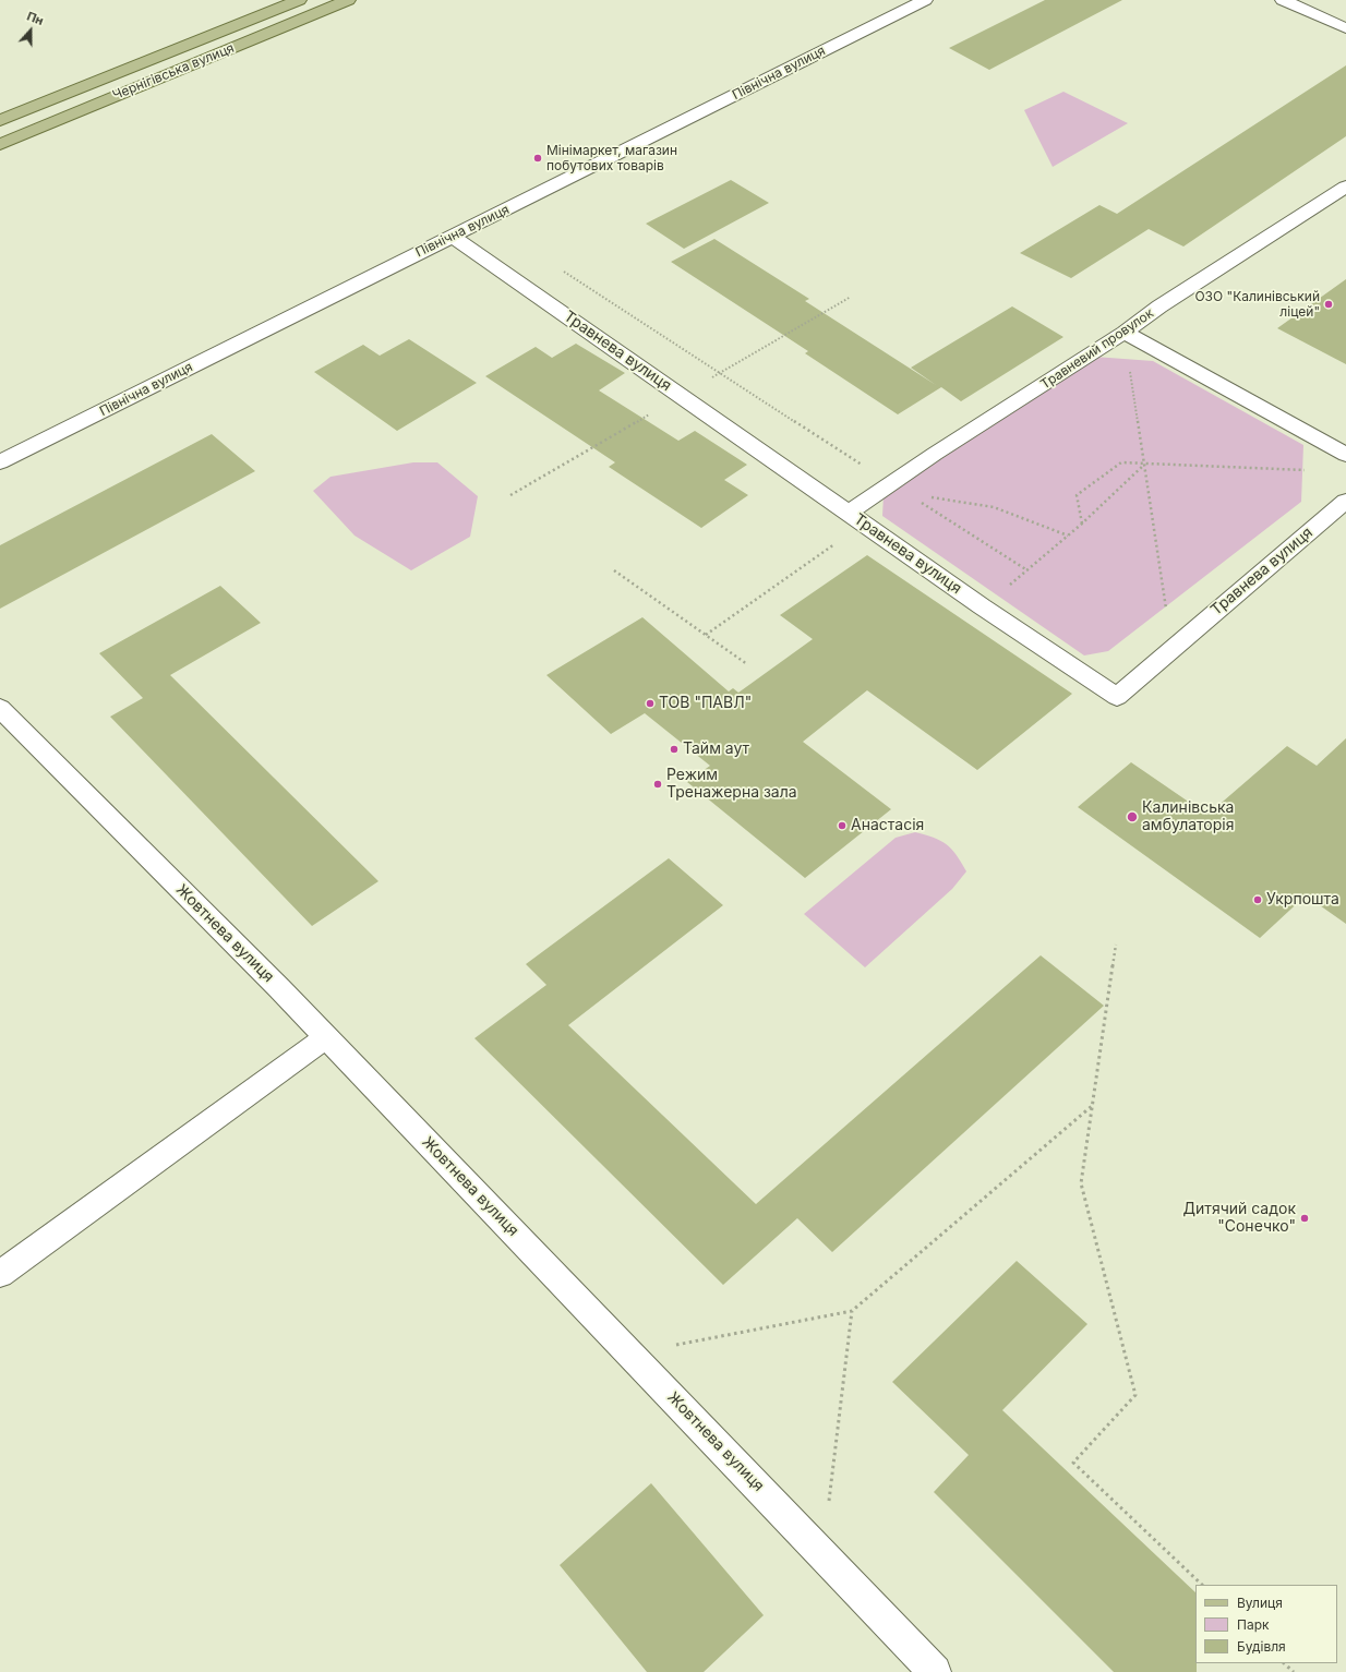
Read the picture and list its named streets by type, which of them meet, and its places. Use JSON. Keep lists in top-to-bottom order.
{
  "streets": {
    "main road": ["Чернігівська вулиця"],
    "street": [
      "Північна вулиця",
      "Травневий провулок",
      "Травнева вулиця",
      "Жовтнева вулиця"
    ]
  },
  "crossings": [
    ["Північна вулиця", "Травнева вулиця"],
    ["Травневий провулок", "Травнева вулиця"]
  ],
  "places": [
    "Мінімаркет, магазин побутових товарів",
    "ОЗО \"Калинівський ліцей\"",
    "ТОВ \"ПАВЛ\"",
    "Тайм аут",
    "Режим Тренажерна зала",
    "Калинівська амбулаторія",
    "Анастасія",
    "Укрпошта",
    "Дитячий садок \"Сонечко\""
  ],
  "legend": ["Вулиця", "Парк", "Будівля"],
  "north": "top"
}
